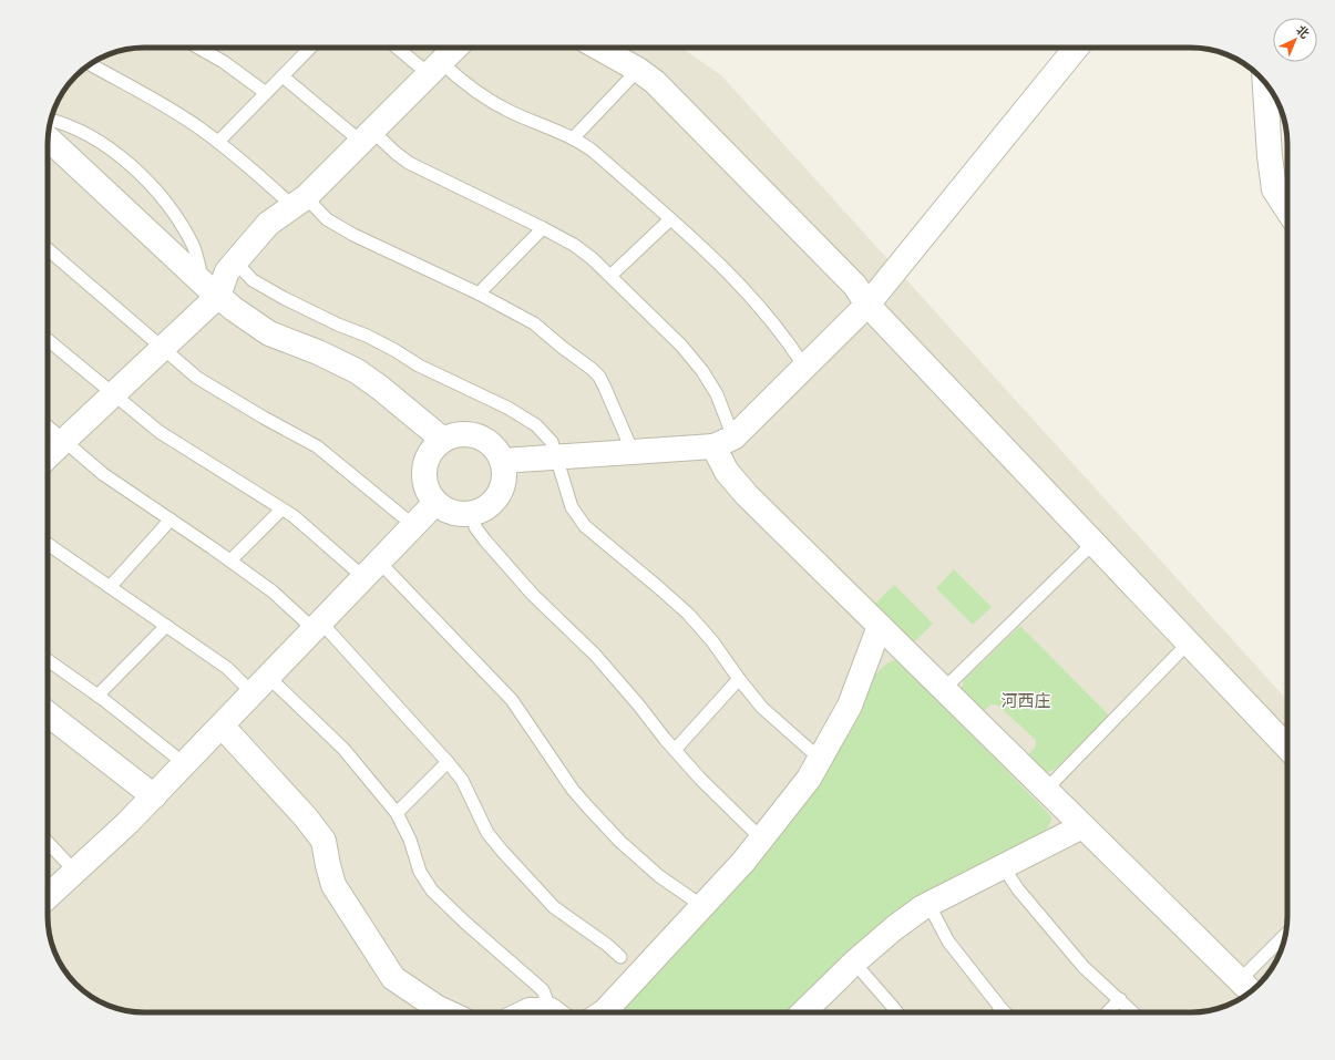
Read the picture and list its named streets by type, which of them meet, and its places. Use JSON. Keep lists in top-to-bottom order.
{
  "districts": ["河西庄"],
  "north": "top right"
}
